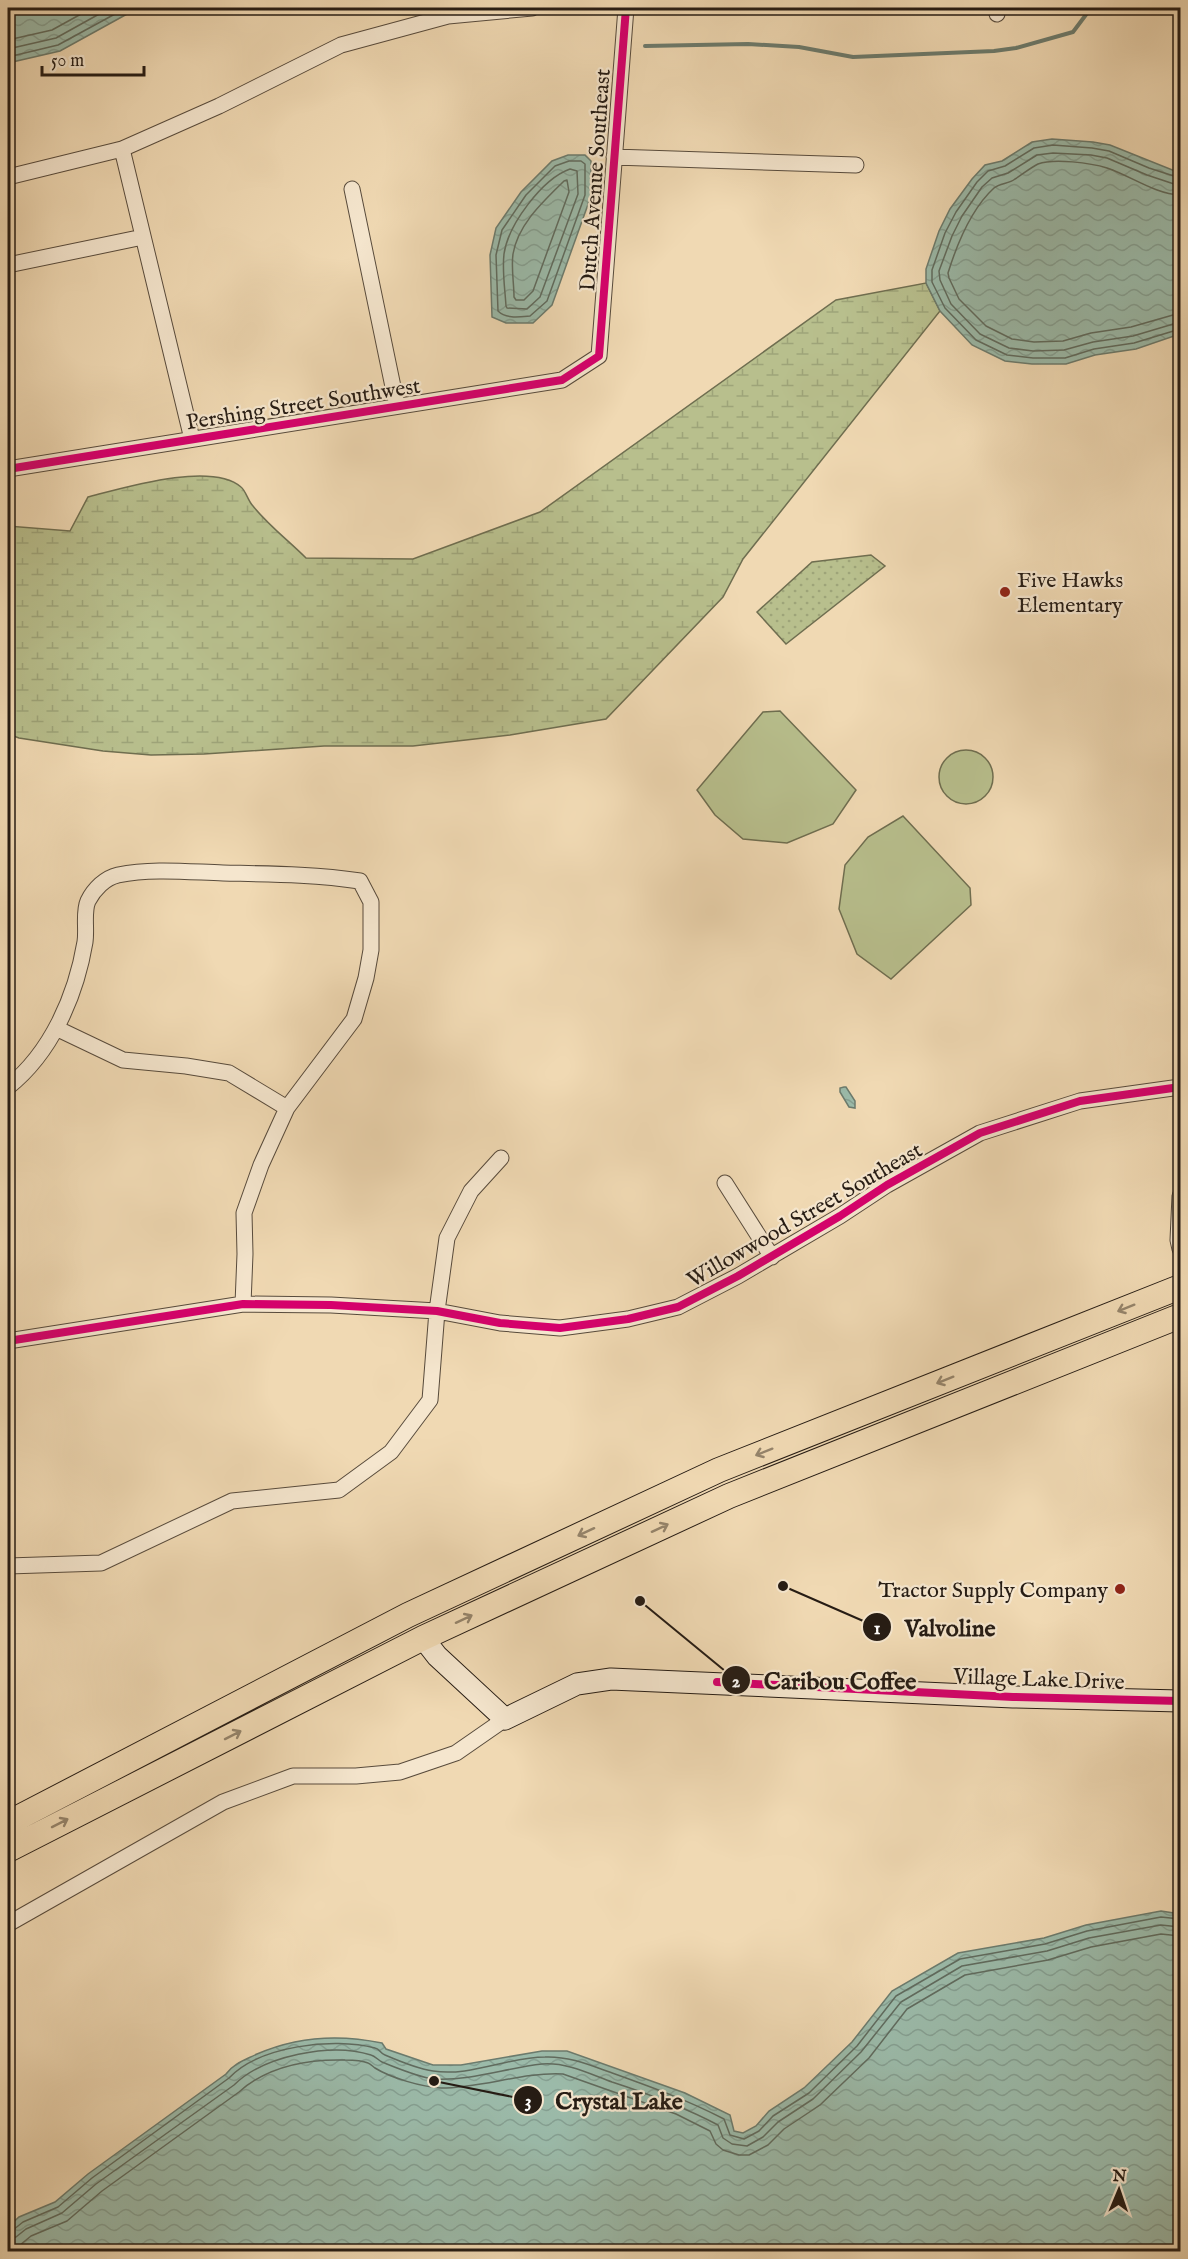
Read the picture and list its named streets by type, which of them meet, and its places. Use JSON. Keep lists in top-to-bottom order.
{
  "streets": {
    "street": [
      "Dutch Avenue Southeast",
      "Pershing Street Southwest",
      "Willowwood Street Southeast",
      "Village Lake Drive"
    ]
  },
  "crossings": [
    ["Dutch Avenue Southeast", "Pershing Street Southwest"]
  ],
  "places": [
    "Five Hawks Elementary",
    "Valvoline",
    "Tractor Supply Company",
    "Caribou Coffee",
    "Crystal Lake"
  ],
  "scale_bar": "50 m",
  "north": "top"
}
